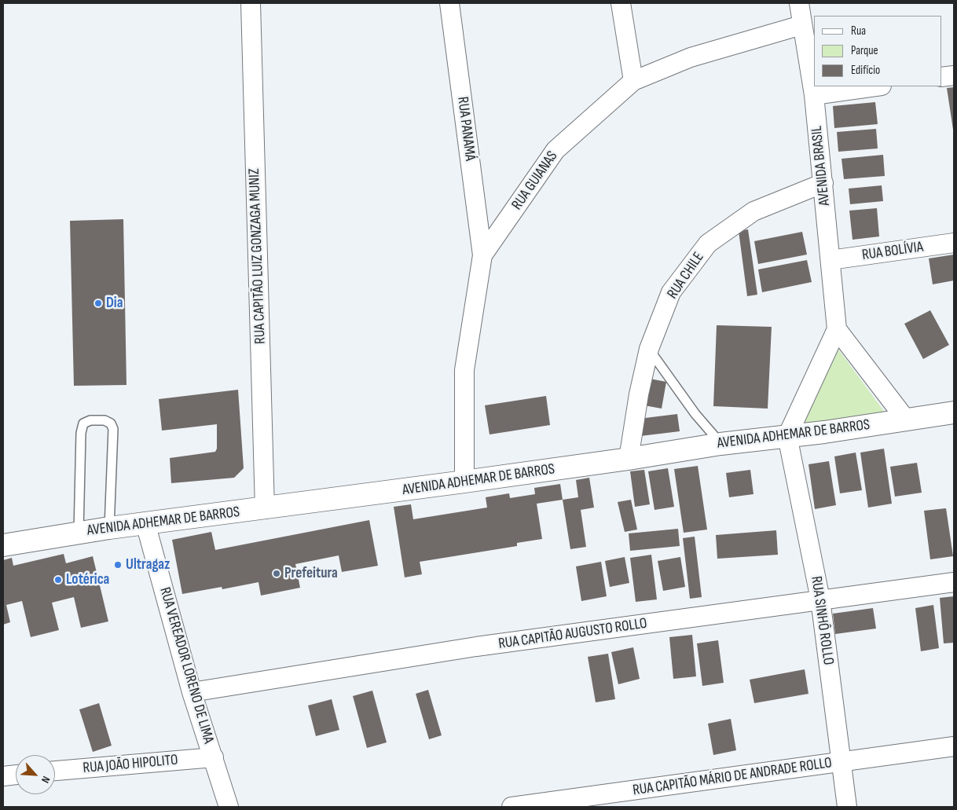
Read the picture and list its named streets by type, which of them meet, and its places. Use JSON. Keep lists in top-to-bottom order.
{
  "streets": {
    "main road": ["AVENIDA ADHEMAR DE BARROS"],
    "street": [
      "RUA PANAMÁ",
      "AVENIDA BRASIL",
      "RUA GUIANAS",
      "RUA BOLÍVIA",
      "RUA CAPITÃO LUIZ GONZAGA MUNIZ",
      "RUA CHILE",
      "RUA SINHÔ ROLLO",
      "RUA CAPITÃO AUGUSTO ROLLO",
      "RUA VEREADOR LORENO DE LIMA",
      "RUA JOÃO HIPOLITO",
      "RUA CAPITÃO MÁRIO DE ANDRADE ROLLO"
    ]
  },
  "crossings": [
    ["RUA PANAMÁ", "RUA GUIANAS"],
    ["AVENIDA BRASIL", "RUA GUIANAS"],
    ["AVENIDA BRASIL", "RUA BOLÍVIA"],
    ["AVENIDA BRASIL", "RUA CHILE"],
    ["AVENIDA BRASIL", "AVENIDA ADHEMAR DE BARROS"],
    ["AVENIDA BRASIL", "RUA SINHÔ ROLLO"],
    ["RUA GUIANAS", "AVENIDA ADHEMAR DE BARROS"],
    ["RUA CAPITÃO LUIZ GONZAGA MUNIZ", "AVENIDA ADHEMAR DE BARROS"],
    ["RUA CHILE", "AVENIDA ADHEMAR DE BARROS"],
    ["AVENIDA ADHEMAR DE BARROS", "RUA SINHÔ ROLLO"],
    ["AVENIDA ADHEMAR DE BARROS", "RUA VEREADOR LORENO DE LIMA"],
    ["RUA SINHÔ ROLLO", "RUA CAPITÃO AUGUSTO ROLLO"],
    ["RUA SINHÔ ROLLO", "RUA CAPITÃO MÁRIO DE ANDRADE ROLLO"],
    ["RUA CAPITÃO AUGUSTO ROLLO", "RUA VEREADOR LORENO DE LIMA"],
    ["RUA VEREADOR LORENO DE LIMA", "RUA JOÃO HIPOLITO"]
  ],
  "places": [
    "Dia",
    "Ultragaz",
    "Prefeitura",
    "Lotérica"
  ],
  "legend": ["Rua", "Parque", "Edifício"],
  "north": "bottom right"
}
